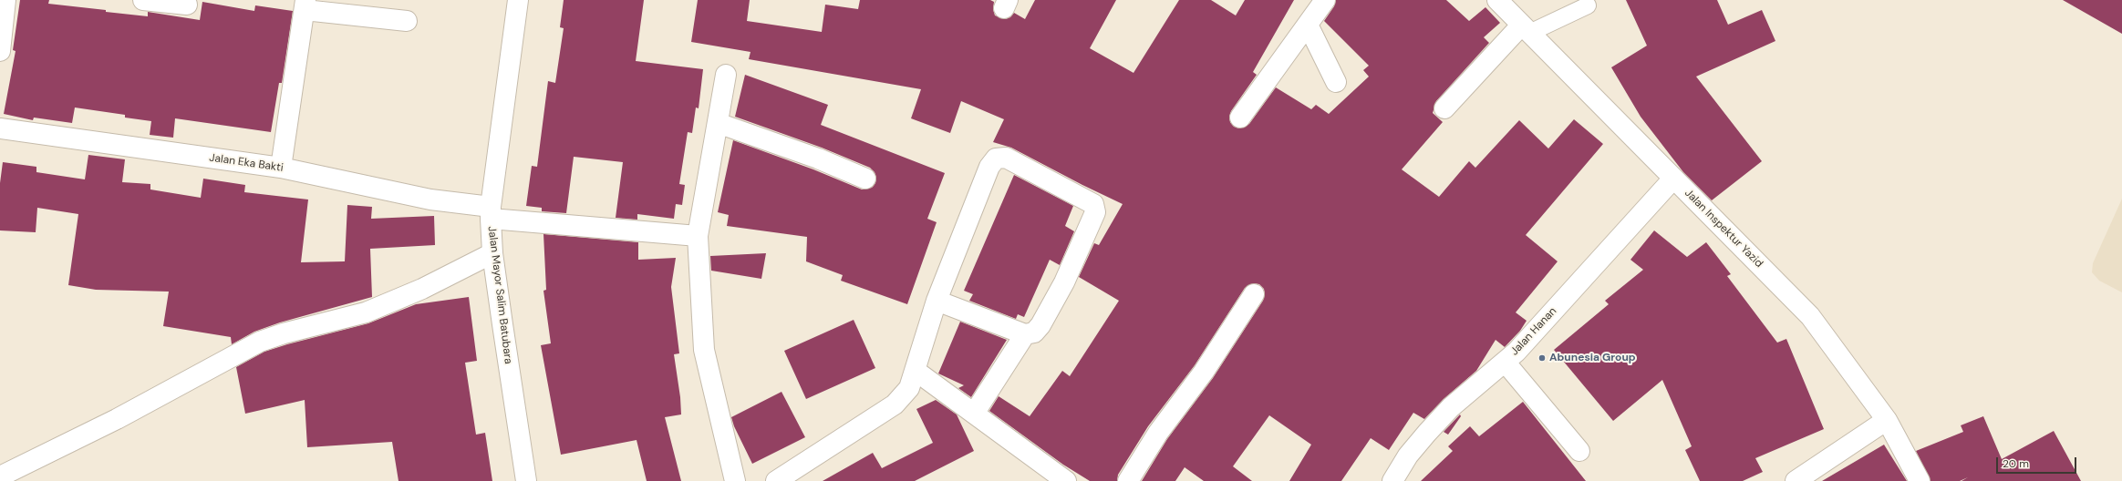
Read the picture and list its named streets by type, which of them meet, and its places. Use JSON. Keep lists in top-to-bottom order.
{
  "streets": {
    "street": [
      "Jalan Eka Bakti",
      "Jalan Inspektur Yazid",
      "Jalan Mayor Salim Batubara",
      "Jalan Hanan"
    ]
  },
  "crossings": [
    ["Jalan Eka Bakti", "Jalan Mayor Salim Batubara"],
    ["Jalan Inspektur Yazid", "Jalan Hanan"]
  ],
  "places": ["Abunesia Group"],
  "scale_bar": "20 m"
}
